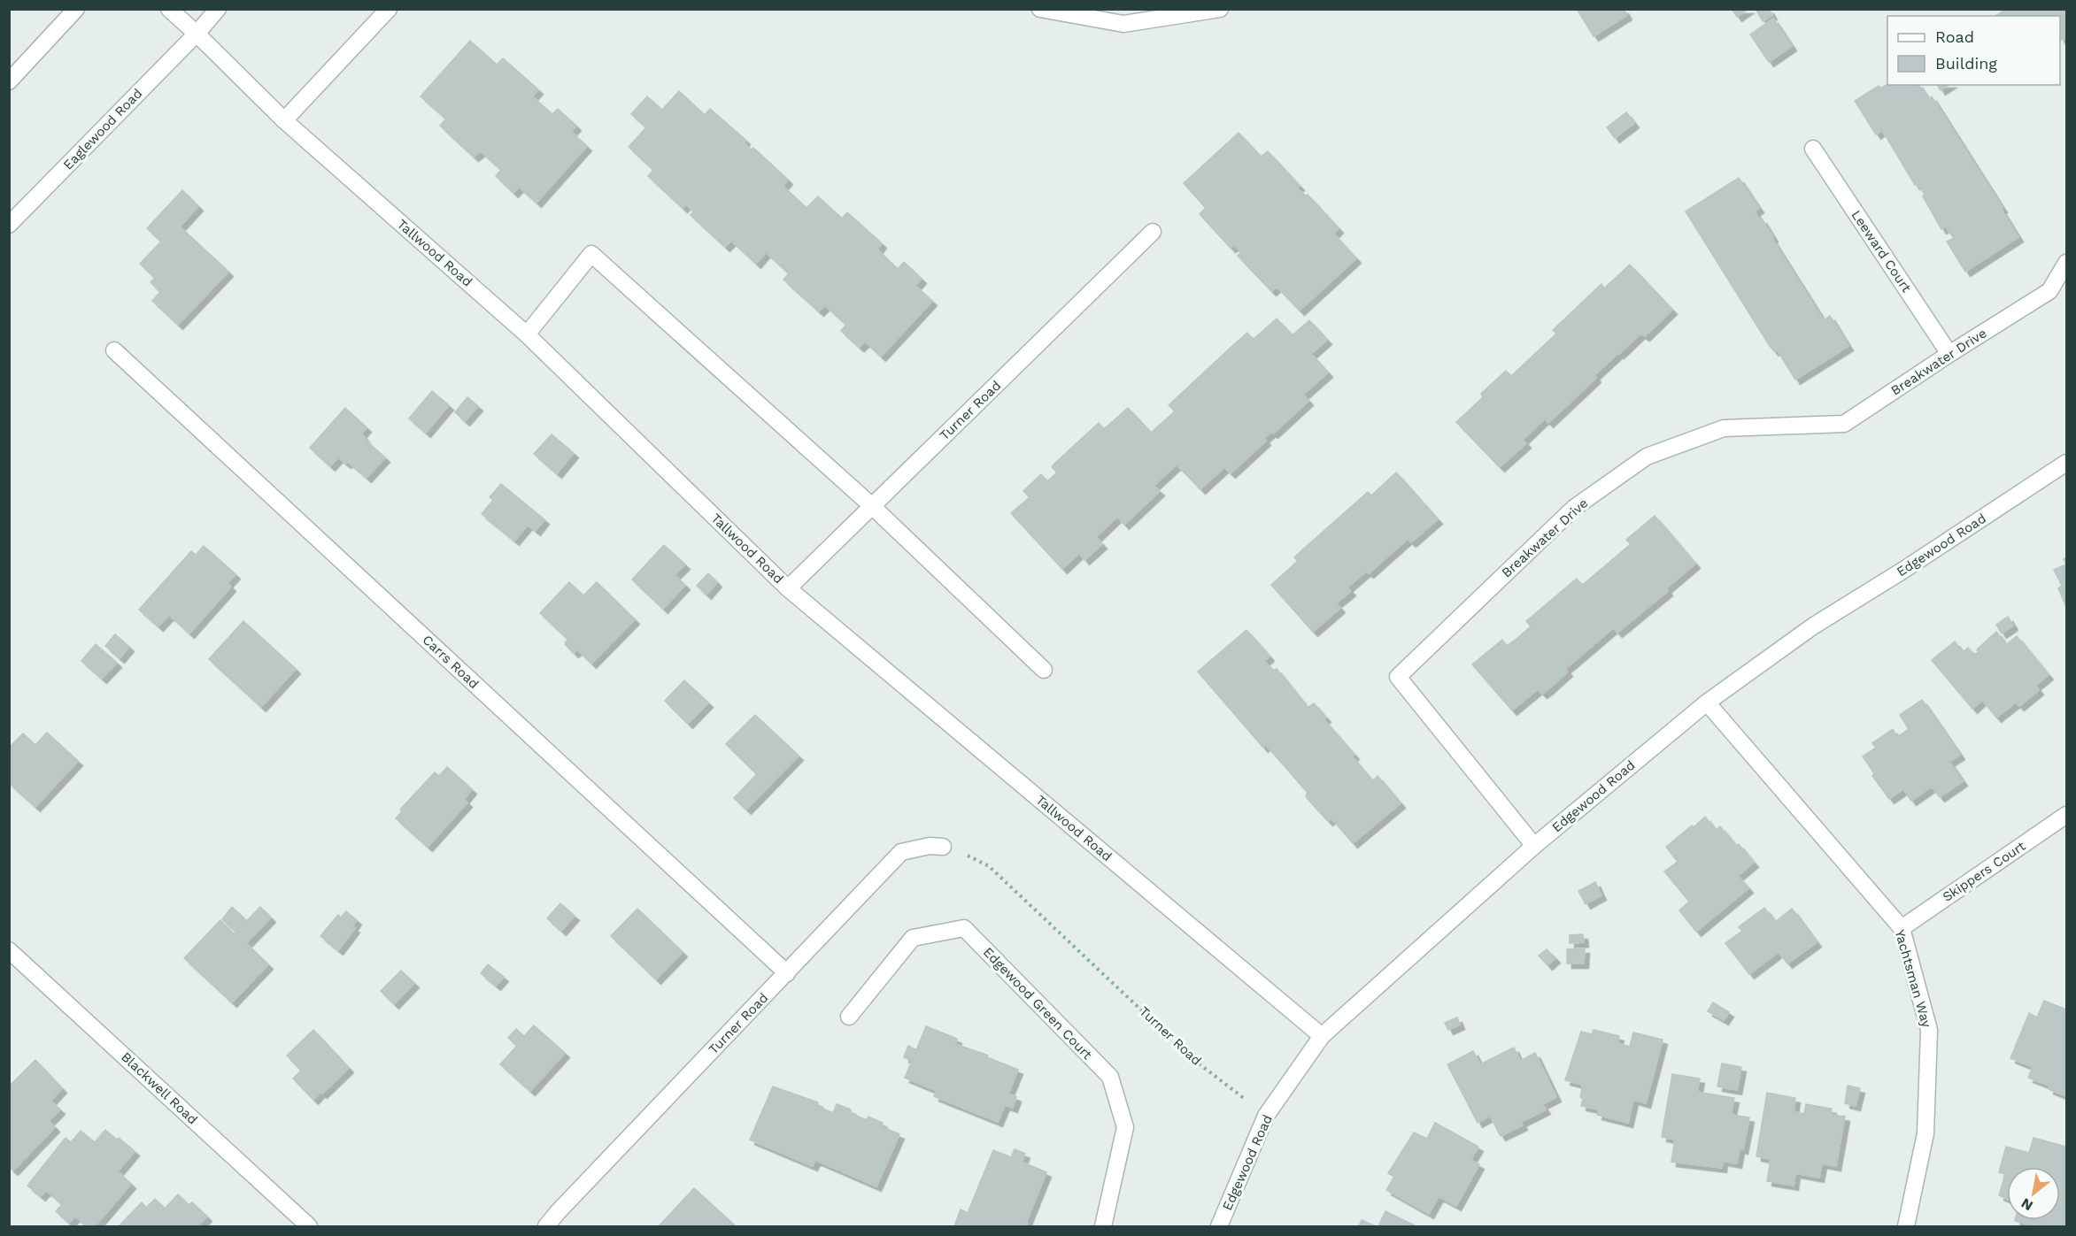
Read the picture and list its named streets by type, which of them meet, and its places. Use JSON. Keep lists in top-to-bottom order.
{
  "streets": {
    "street": [
      "Eaglewood Road",
      "Leeward Court",
      "Tallwood Road",
      "Breakwater Drive",
      "Turner Road",
      "Edgewood Road",
      "Carrs Road",
      "Skippers Court",
      "Yachtsman Way",
      "Edgewood Green Court",
      "Blackwell Road"
    ]
  },
  "crossings": [
    ["Eaglewood Road", "Tallwood Road"],
    ["Leeward Court", "Breakwater Drive"],
    ["Tallwood Road", "Turner Road"],
    ["Tallwood Road", "Edgewood Road"],
    ["Breakwater Drive", "Edgewood Road"],
    ["Turner Road", "Carrs Road"],
    ["Edgewood Road", "Yachtsman Way"],
    ["Skippers Court", "Yachtsman Way"]
  ],
  "legend": ["Road", "Building"],
  "north": "bottom left"
}
